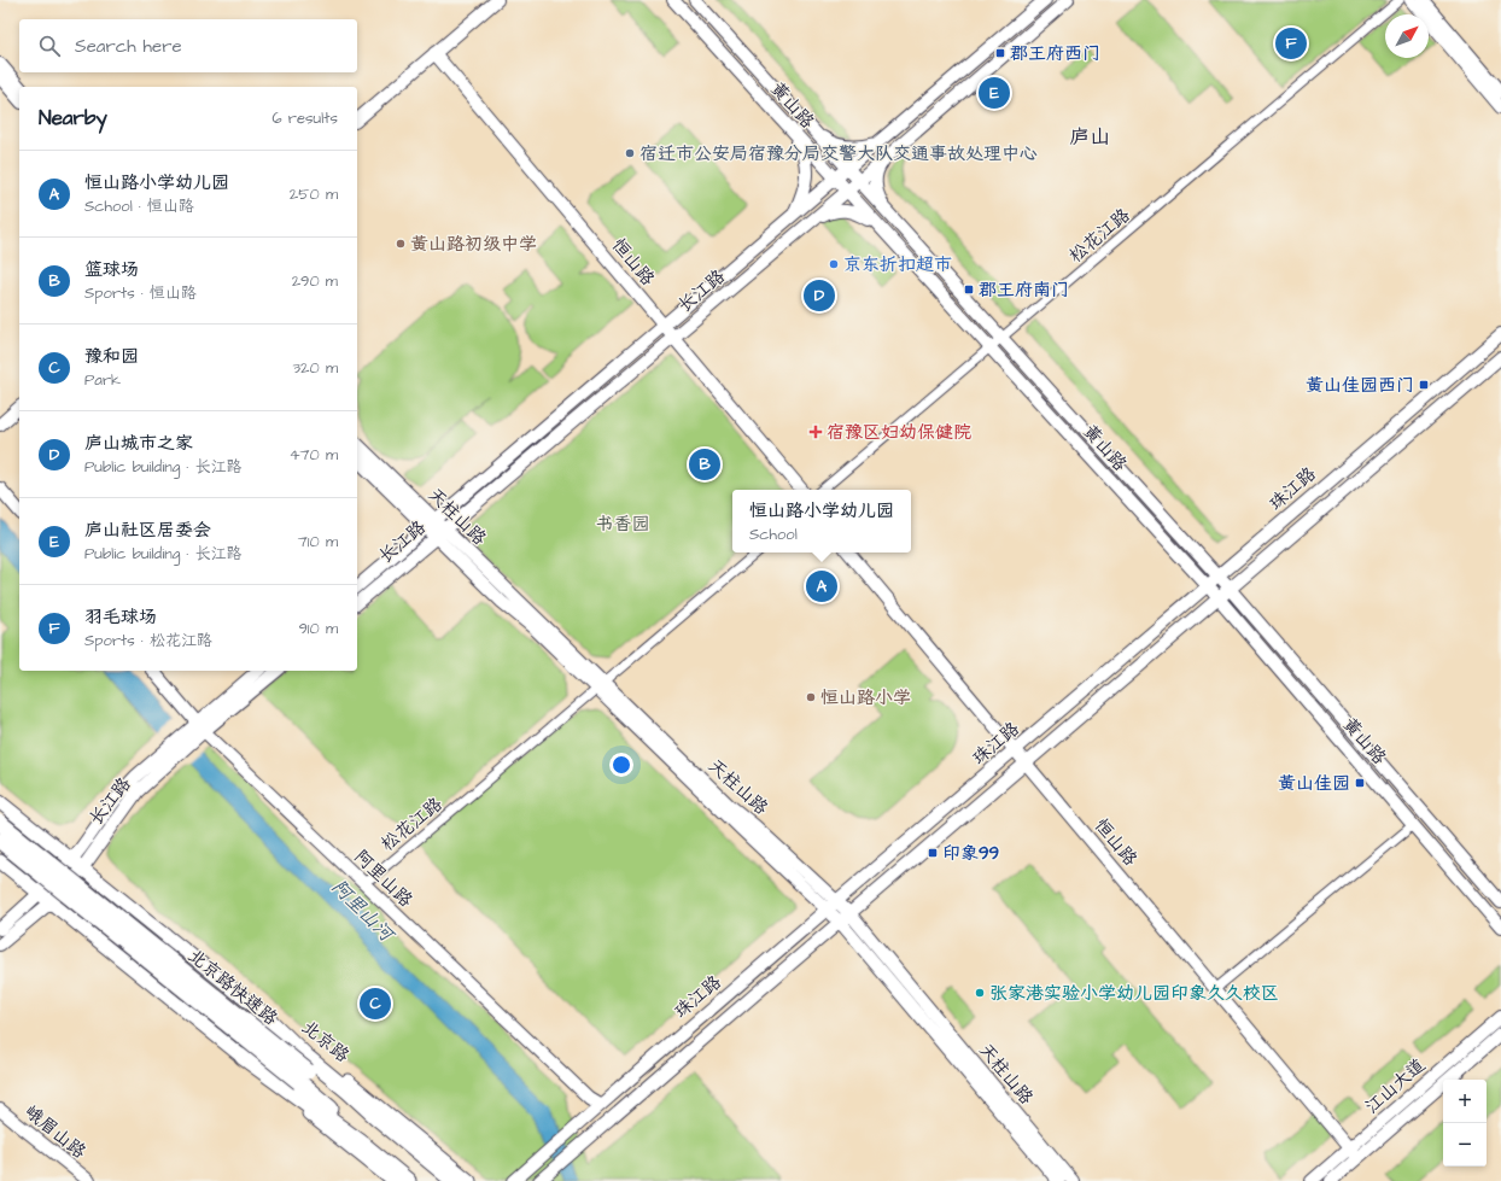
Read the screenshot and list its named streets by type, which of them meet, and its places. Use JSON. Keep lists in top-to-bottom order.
{
  "streets": {
    "highway": ["北京路快速路"],
    "main road": ["北京路"],
    "street": [
      "黄山路",
      "松花江路",
      "恒山路",
      "长江路",
      "珠江路",
      "天柱山路",
      "阿里山路",
      "江山大道",
      "峨眉山路"
    ]
  },
  "crossings": [
    ["黄山路", "松花江路"],
    ["黄山路", "长江路"],
    ["黄山路", "珠江路"],
    ["松花江路", "天柱山路"],
    ["松花江路", "阿里山路"],
    ["恒山路", "长江路"],
    ["恒山路", "珠江路"],
    ["恒山路", "江山大道"],
    ["长江路", "天柱山路"],
    ["长江路", "阿里山路"],
    ["长江路", "北京路"],
    ["珠江路", "天柱山路"],
    ["珠江路", "阿里山路"]
  ],
  "districts": ["庐山"],
  "water": ["阿里山河"],
  "parks": ["书香园"],
  "places": {
    "transit": [
      "郡王府西门",
      "郡王府南门",
      "黄山佳园西门",
      "黄山佳园",
      "印象99"
    ],
    "other": [
      "宿迁市公安局宿豫分局交警大队交通事故处理中心",
      "黄山路初级中学",
      "京东折扣超市",
      "恒山路小学",
      "张家港实验小学幼儿园印象久久校区"
    ],
    "health": ["宿豫区妇幼保健院"]
  },
  "north": "top right",
  "page": {
    "search": "Search here",
    "pins": [
      "F",
      "E",
      "D",
      "B",
      "A",
      "C"
    ],
    "heading": ["Nearby", "6 results"],
    "list": [
      {
        "mark": "A",
        "name": "恒山路小学幼儿园",
        "note": "School · 恒山路",
        "value": "250 m"
      },
      {
        "mark": "B",
        "name": "篮球场",
        "note": "Sports · 恒山路",
        "value": "290 m"
      },
      {
        "mark": "C",
        "name": "豫和园",
        "note": "Park",
        "value": "320 m"
      },
      {
        "mark": "D",
        "name": "庐山城市之家",
        "note": "Public building · 长江路",
        "value": "470 m"
      },
      {
        "mark": "E",
        "name": "庐山社区居委会",
        "note": "Public building · 长江路",
        "value": "710 m"
      },
      {
        "mark": "F",
        "name": "羽毛球场",
        "note": "Sports · 松花江路",
        "value": "910 m"
      }
    ],
    "popup": ["恒山路小学幼儿园", "School"],
    "map_buttons": ["+", "−"]
  }
}
